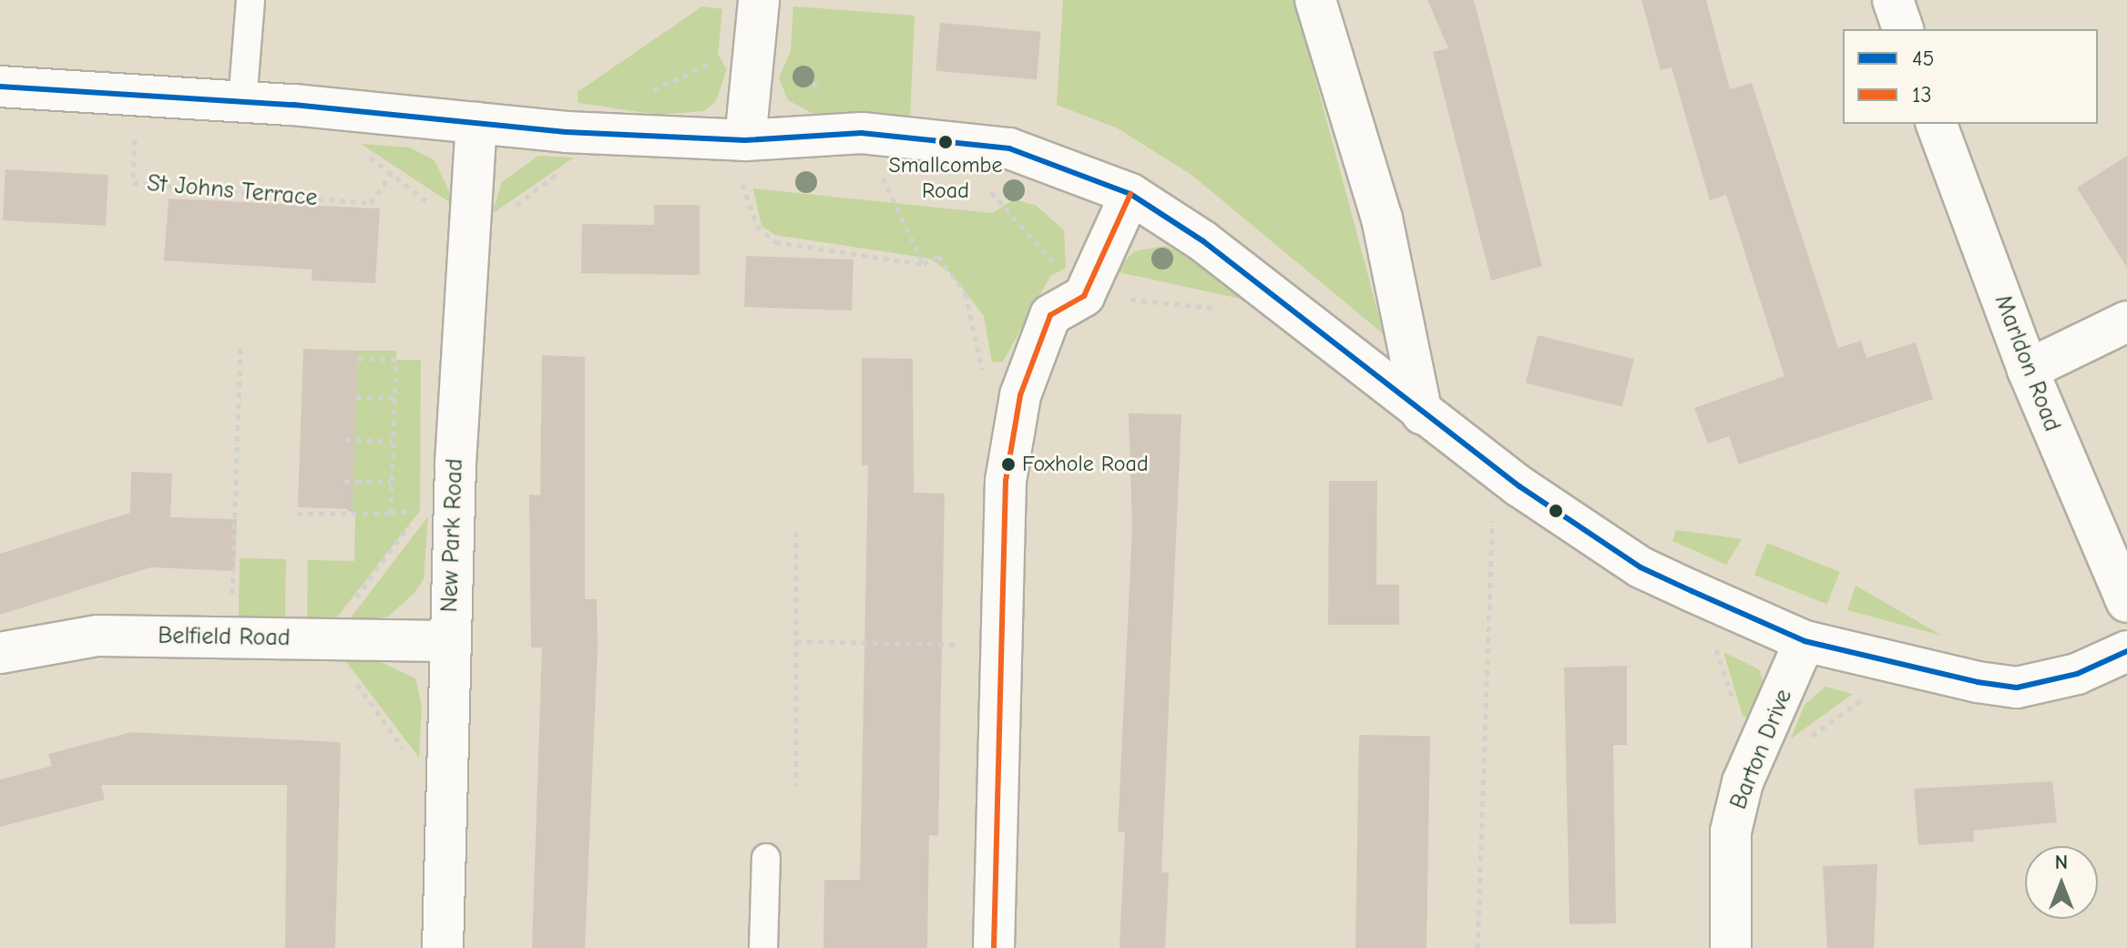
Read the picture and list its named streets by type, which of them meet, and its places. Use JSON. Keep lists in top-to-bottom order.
{
  "streets": {
    "street": [
      "Marldon Road",
      "New Park Road",
      "Belfield Road",
      "Barton Drive"
    ],
    "path": ["St Johns Terrace"]
  },
  "crossings": [
    ["New Park Road", "Belfield Road"]
  ],
  "places": ["Smallcombe Road", "Foxhole Road"],
  "lines": ["transit line 45", "transit line 13"],
  "legend": ["45", "13"],
  "north": "top"
}
